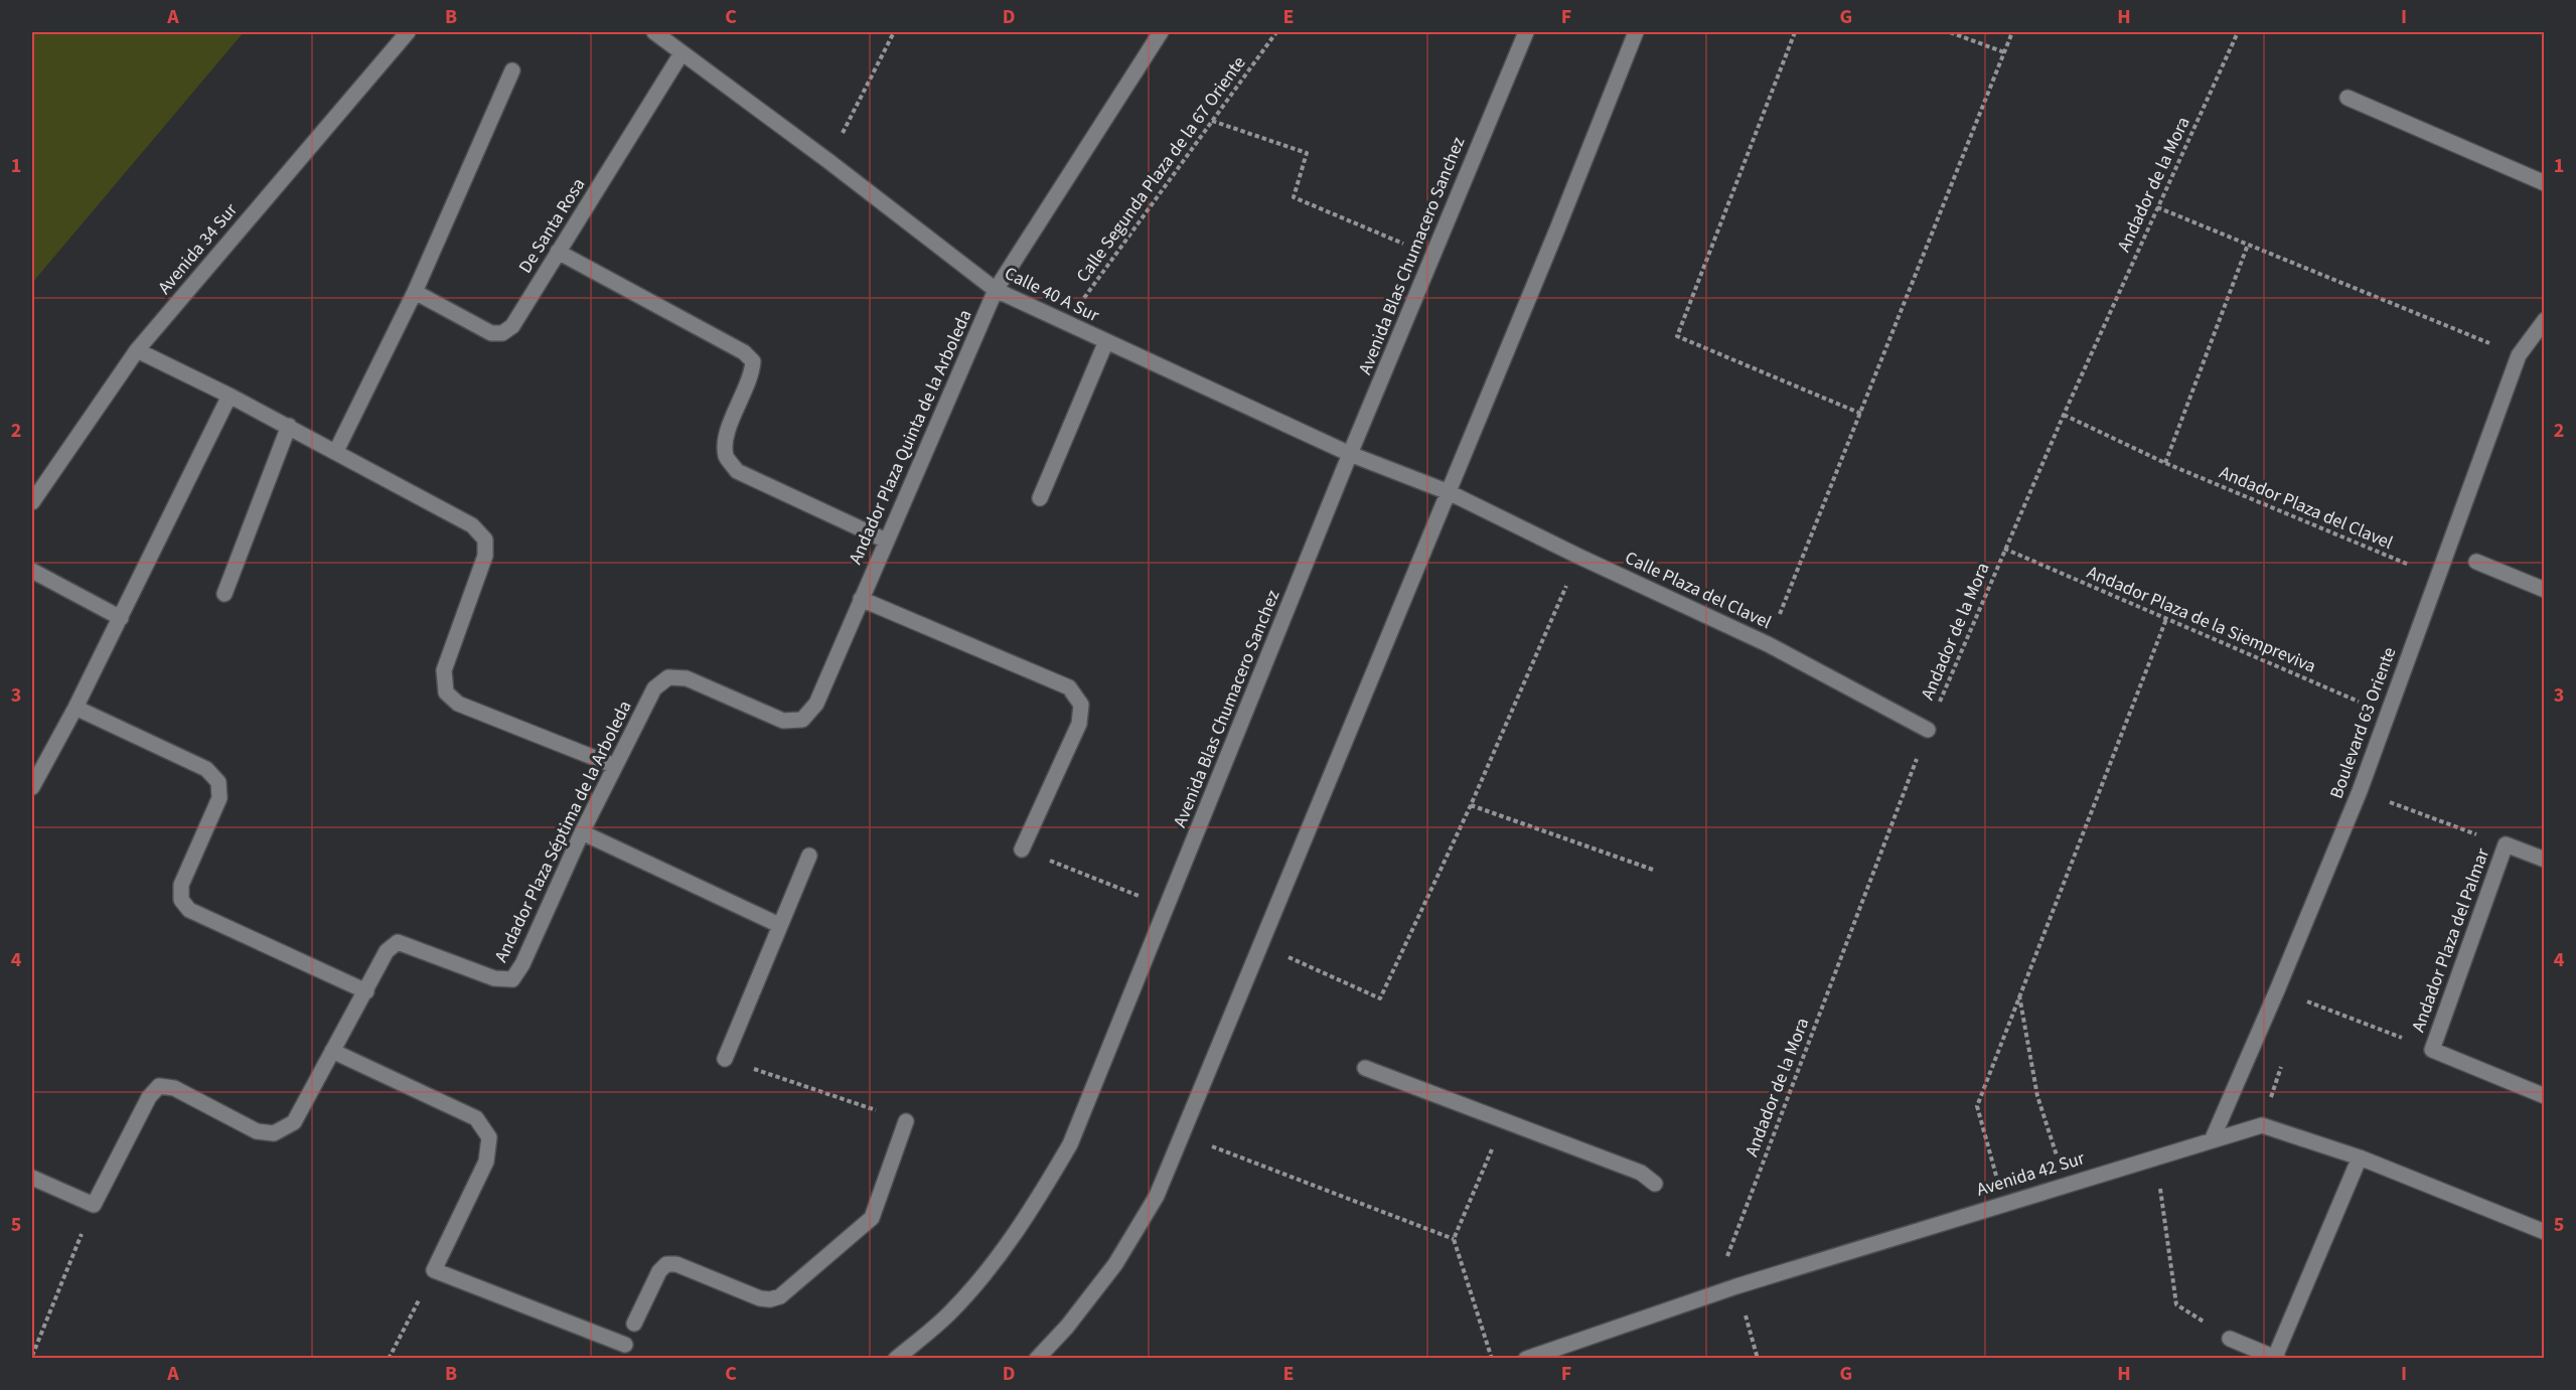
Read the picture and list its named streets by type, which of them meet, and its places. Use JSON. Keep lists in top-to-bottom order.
{
  "streets": {
    "street": [
      "De Santa Rosa",
      "Avenida 34 Sur",
      "Avenida Blas Chumacero Sanchez",
      "Calle 40 A Sur",
      "Andador Plaza Quinta de la Arboleda",
      "Calle Plaza del Clavel",
      "Boulevard 63 Oriente",
      "Andador Plaza Séptima de la Arboleda",
      "Andador Plaza del Palmar",
      "Avenida 42 Sur"
    ],
    "path": [
      "Calle Segunda Plaza de la 67 Oriente",
      "Andador de la Mora",
      "Andador Plaza del Clavel",
      "Andador Plaza de la Siempreviva"
    ]
  },
  "crossings": [
    ["Calle Segunda Plaza de la 67 Oriente", "Calle 40 A Sur"],
    ["Andador de la Mora", "Andador Plaza del Clavel"],
    ["Andador de la Mora", "Calle Plaza del Clavel"],
    ["Andador de la Mora", "Andador Plaza de la Siempreviva"],
    ["De Santa Rosa", "Calle 40 A Sur"],
    ["Avenida Blas Chumacero Sanchez", "Calle 40 A Sur"],
    ["Calle 40 A Sur", "Andador Plaza Quinta de la Arboleda"],
    ["Calle 40 A Sur", "Calle Plaza del Clavel"],
    ["Andador Plaza Quinta de la Arboleda", "Andador Plaza Séptima de la Arboleda"],
    ["Andador Plaza del Clavel", "Boulevard 63 Oriente"],
    ["Andador Plaza de la Siempreviva", "Boulevard 63 Oriente"],
    ["Boulevard 63 Oriente", "Andador Plaza del Palmar"],
    ["Boulevard 63 Oriente", "Avenida 42 Sur"]
  ],
  "grid": {
    "columns": [
      "A",
      "B",
      "C",
      "D",
      "E",
      "F",
      "G",
      "H",
      "I"
    ],
    "rows": [
      "1",
      "2",
      "3",
      "4",
      "5"
    ]
  }
}
